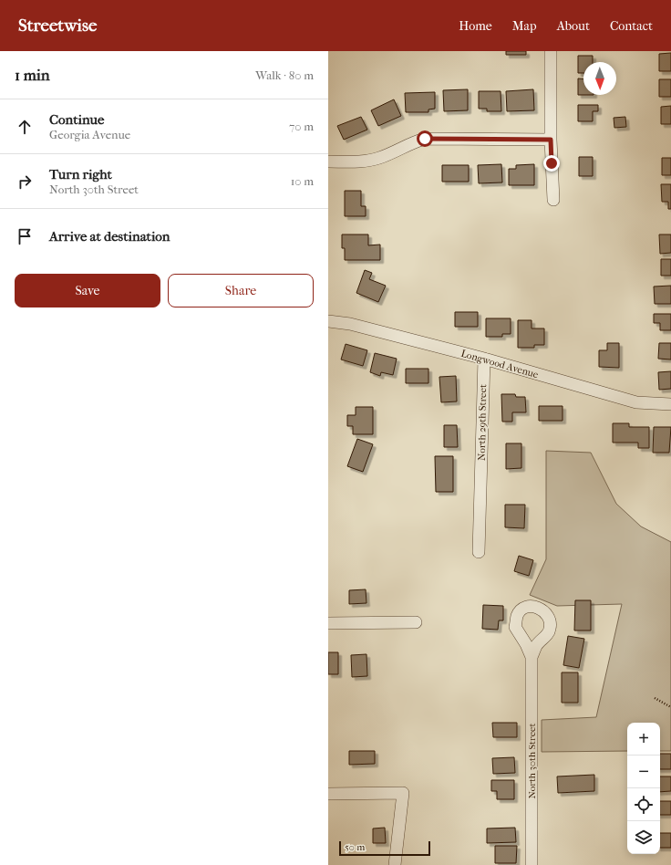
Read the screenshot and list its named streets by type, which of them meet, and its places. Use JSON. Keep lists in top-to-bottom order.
{
  "streets": {
    "street": ["Longwood Avenue", "North 29th Street", "North 30th Street"]
  },
  "crossings": [
    ["Longwood Avenue", "North 29th Street"]
  ],
  "scale_bar": "50 m",
  "north": "bottom",
  "page": {
    "header": "Streetwise",
    "nav": [
      "Home",
      "Map",
      "About",
      "Contact"
    ],
    "heading": ["1 min", "Walk · 80 m"],
    "list": [
      ["Continue", "Georgia Avenue", "70 m"],
      ["Turn right", "North 30th Street", "10 m"],
      "Arrive at destination"
    ],
    "buttons": ["Save", "Share"],
    "map_buttons": ["+", "−"],
    "scale": "50 m"
  }
}
